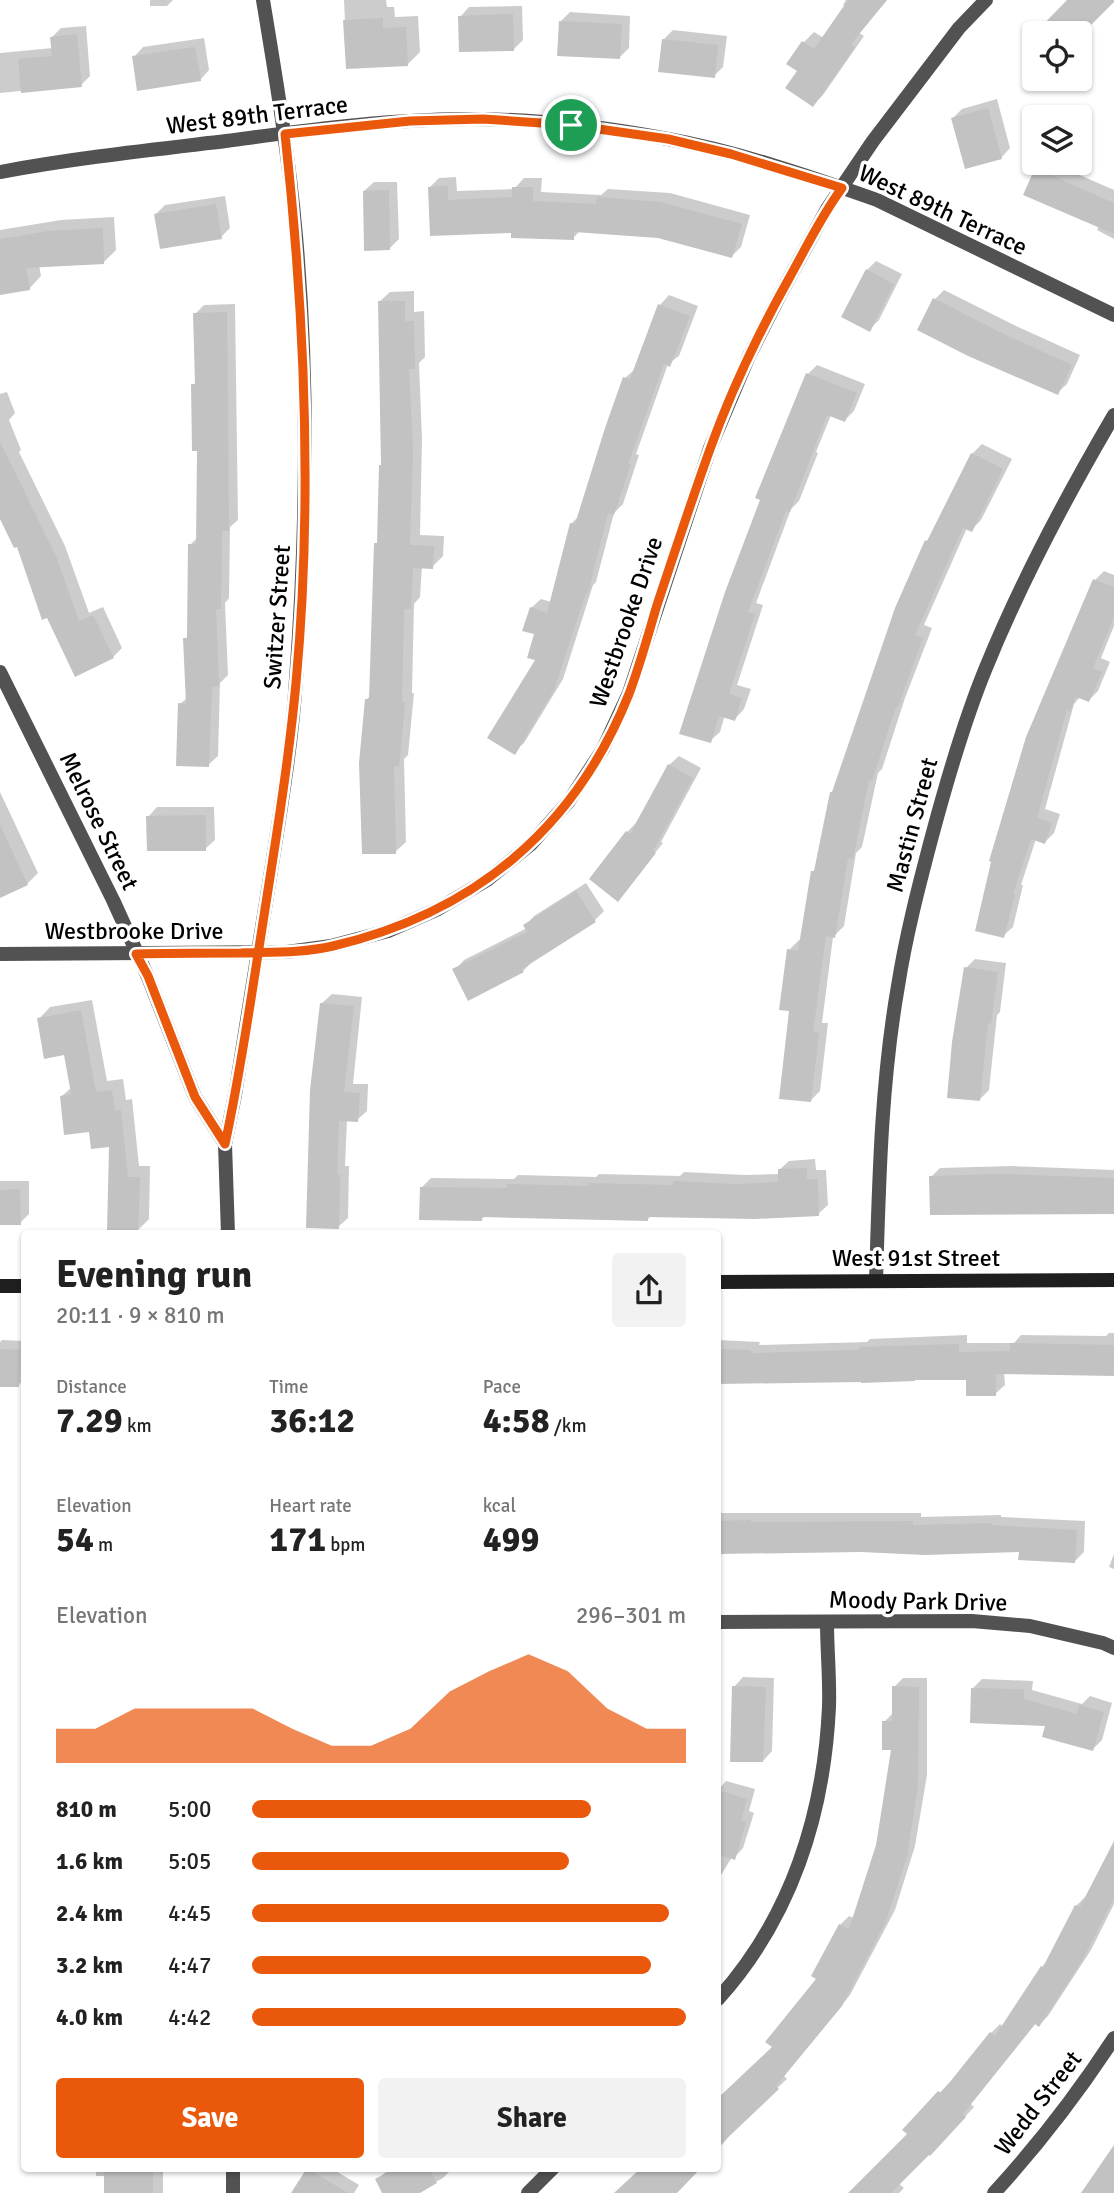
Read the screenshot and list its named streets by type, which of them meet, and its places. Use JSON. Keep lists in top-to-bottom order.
{
  "streets": {
    "street": [
      "West 89th Terrace",
      "Switzer Street",
      "Westbrooke Drive",
      "Melrose Street",
      "Mastin Street",
      "West 91st Street",
      "Moody Park Drive",
      "Wedd Street"
    ]
  },
  "crossings": [
    ["West 89th Terrace", "Switzer Street"],
    ["West 89th Terrace", "Westbrooke Drive"],
    ["Switzer Street", "Westbrooke Drive"],
    ["Switzer Street", "Melrose Street"],
    ["Westbrooke Drive", "Melrose Street"],
    ["Mastin Street", "West 91st Street"]
  ],
  "page": {
    "heading": ["Evening run", "20:11 · 9 × 810 m"],
    "stats": [
      ["Distance", "7.29 km"],
      ["Time", "36:12"],
      ["Pace", "4:58 /km"],
      ["Elevation", "54 m"],
      ["Heart rate", "171 bpm"],
      ["kcal", "499"]
    ],
    "chart": ["Elevation", "296–301 m"],
    "list": [
      {
        "name": "810 m",
        "note": "5:00"
      },
      {
        "name": "1.6 km",
        "note": "5:05"
      },
      {
        "name": "2.4 km",
        "note": "4:45"
      },
      {
        "name": "3.2 km",
        "note": "4:47"
      },
      {
        "name": "4.0 km",
        "note": "4:42"
      }
    ],
    "buttons": ["Save", "Share"]
  }
}
